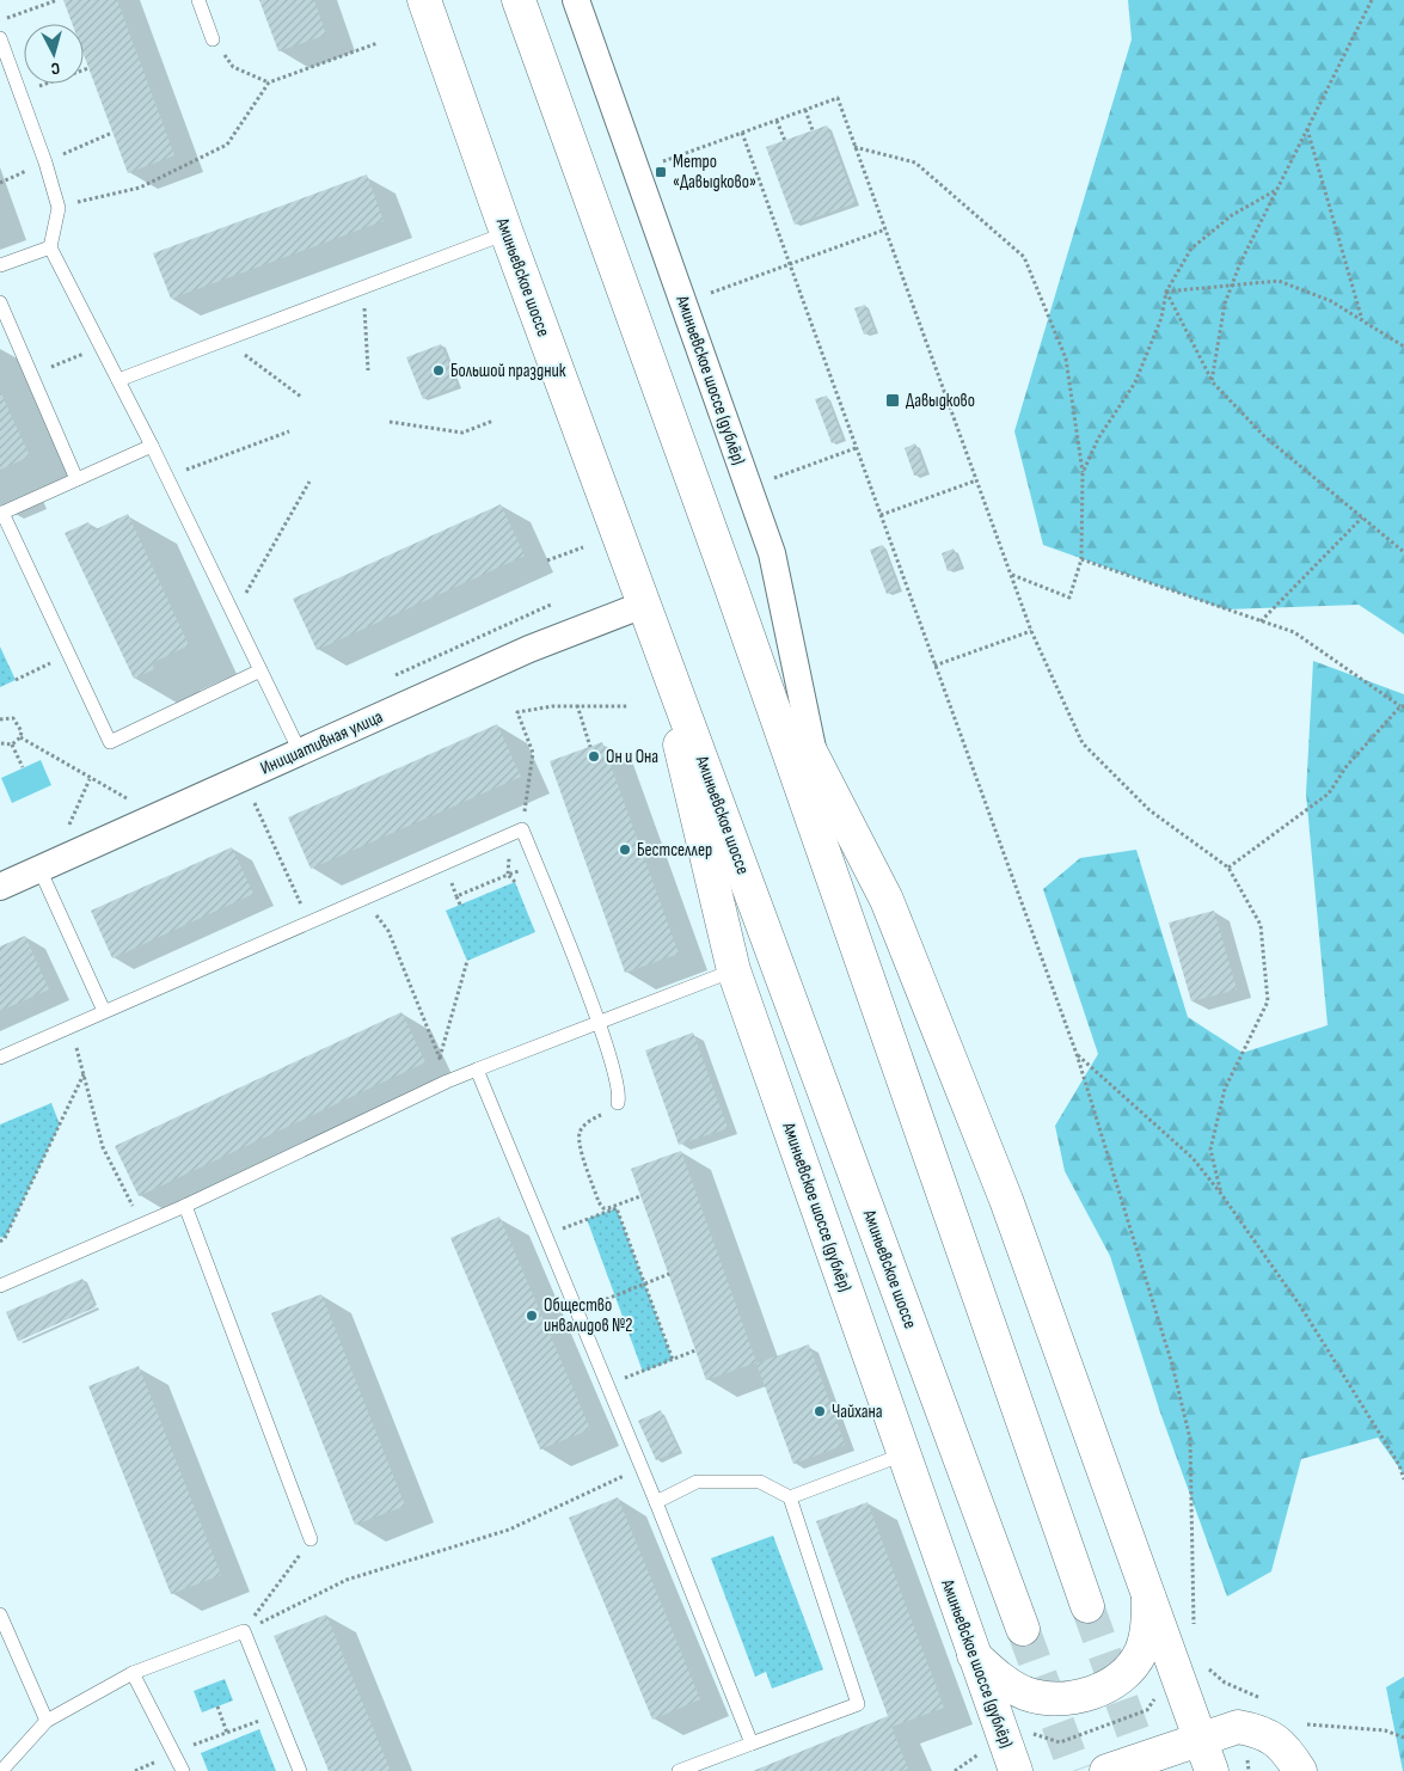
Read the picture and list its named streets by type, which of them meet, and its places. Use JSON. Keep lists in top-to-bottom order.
{
  "streets": {
    "main road": ["Аминьевское шоссе", "Аминьевское шоссе (дублёр)"],
    "street": ["Инициативная улица"]
  },
  "crossings": [
    ["Аминьевское шоссе", "Аминьевское шоссе (дублёр)"],
    ["Аминьевское шоссе", "Инициативная улица"],
    ["Аминьевское шоссе (дублёр)", "Инициативная улица"]
  ],
  "places": {
    "transit": ["Метро «Давыдково»", "Давыдково"],
    "other": [
      "Большой праздник",
      "Он и Она",
      "Бестселлер",
      "Общество инвалидов №2",
      "Чайхана"
    ]
  },
  "north": "bottom"
}
